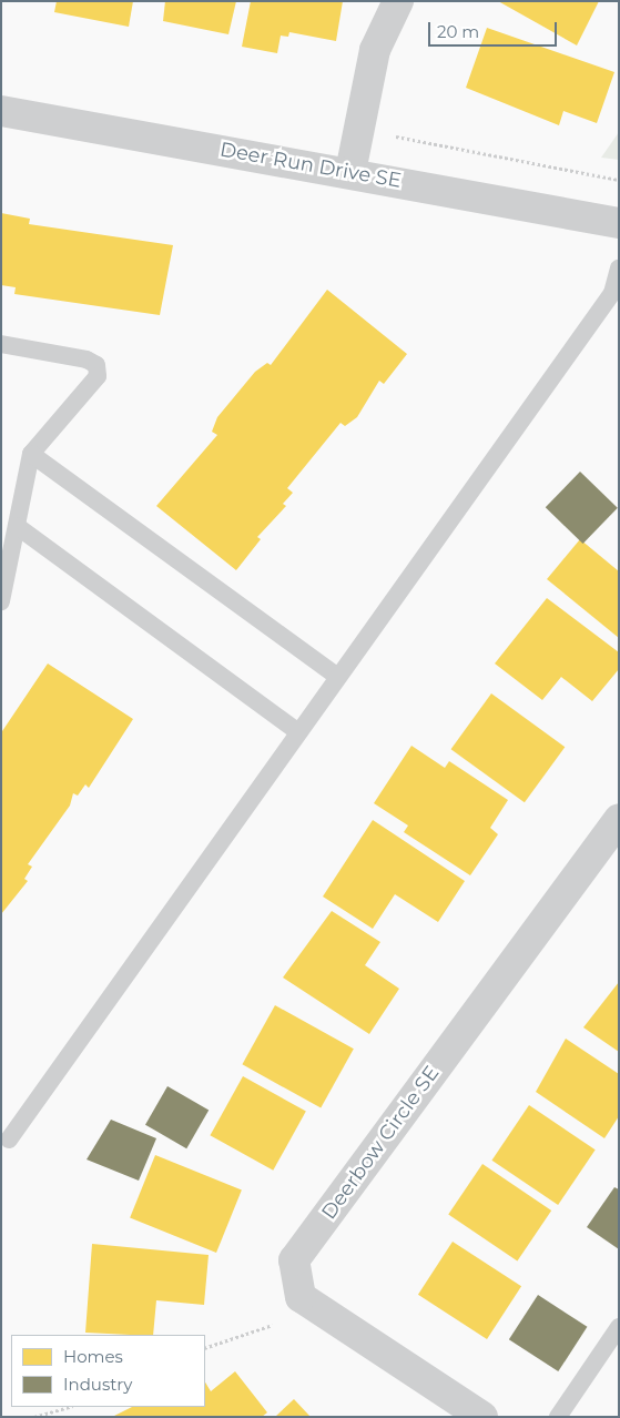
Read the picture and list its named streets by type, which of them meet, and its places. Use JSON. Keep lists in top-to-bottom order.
{
  "streets": {
    "street": ["Deer Run Drive SE", "Deerbow Circle SE"]
  },
  "legend": ["Homes", "Industry"],
  "scale_bar": "20 m"
}
